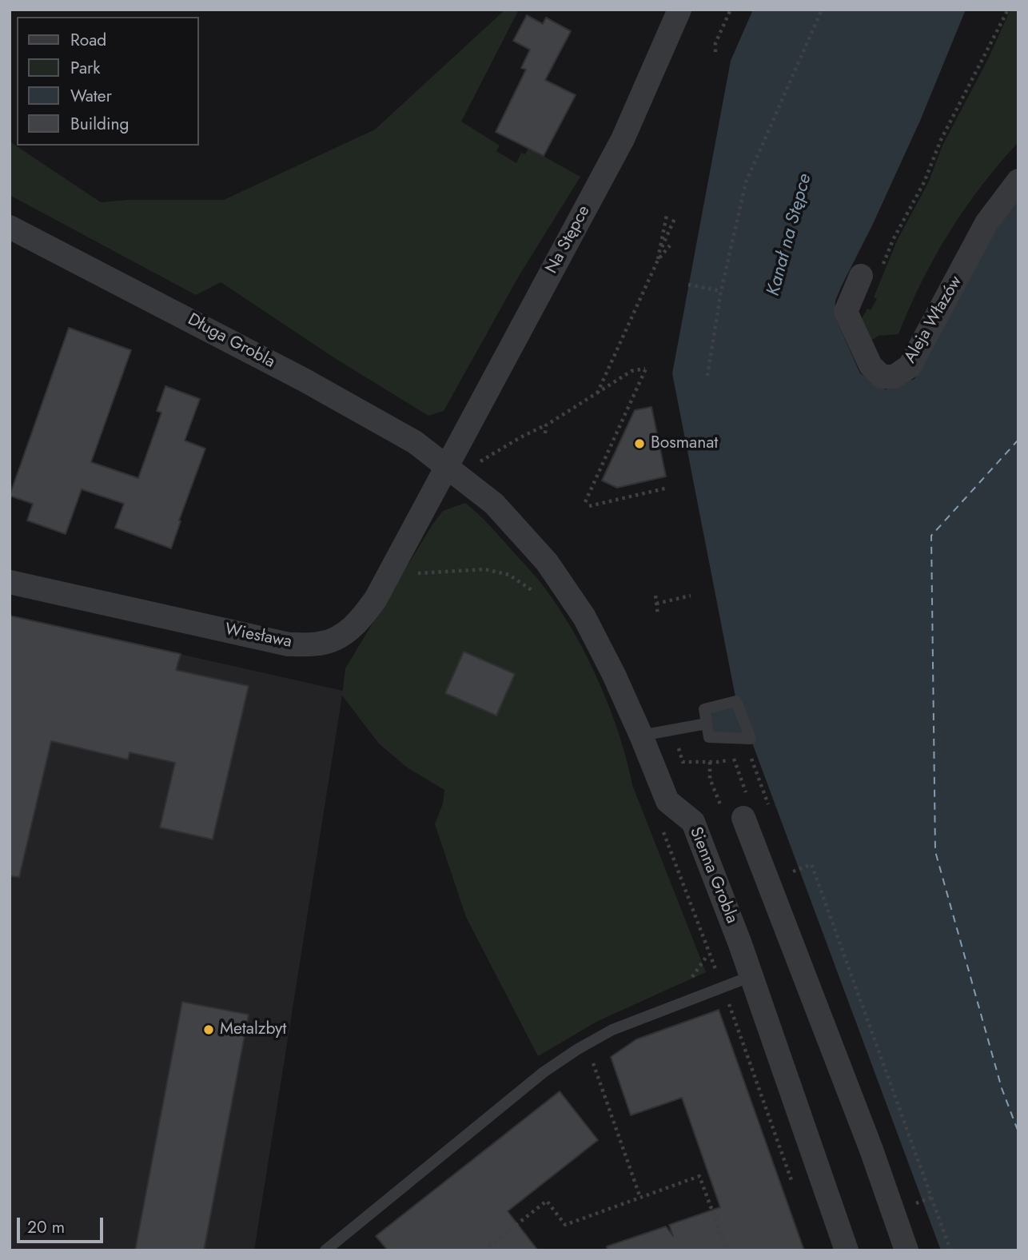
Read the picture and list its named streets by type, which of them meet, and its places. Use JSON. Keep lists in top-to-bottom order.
{
  "streets": {
    "street": [
      "Na Stępce",
      "Aleja Włazów",
      "Długa Grobla",
      "Wiesława",
      "Sienna Grobla"
    ]
  },
  "crossings": [
    ["Na Stępce", "Długa Grobla"],
    ["Na Stępce", "Wiesława"],
    ["Na Stępce", "Sienna Grobla"],
    ["Długa Grobla", "Wiesława"],
    ["Długa Grobla", "Sienna Grobla"],
    ["Wiesława", "Sienna Grobla"]
  ],
  "water": ["Kanał na Stępce"],
  "places": ["Bosmanat", "Metalzbyt"],
  "legend": [
    "Road",
    "Park",
    "Water",
    "Building"
  ],
  "scale_bar": "20 m"
}
